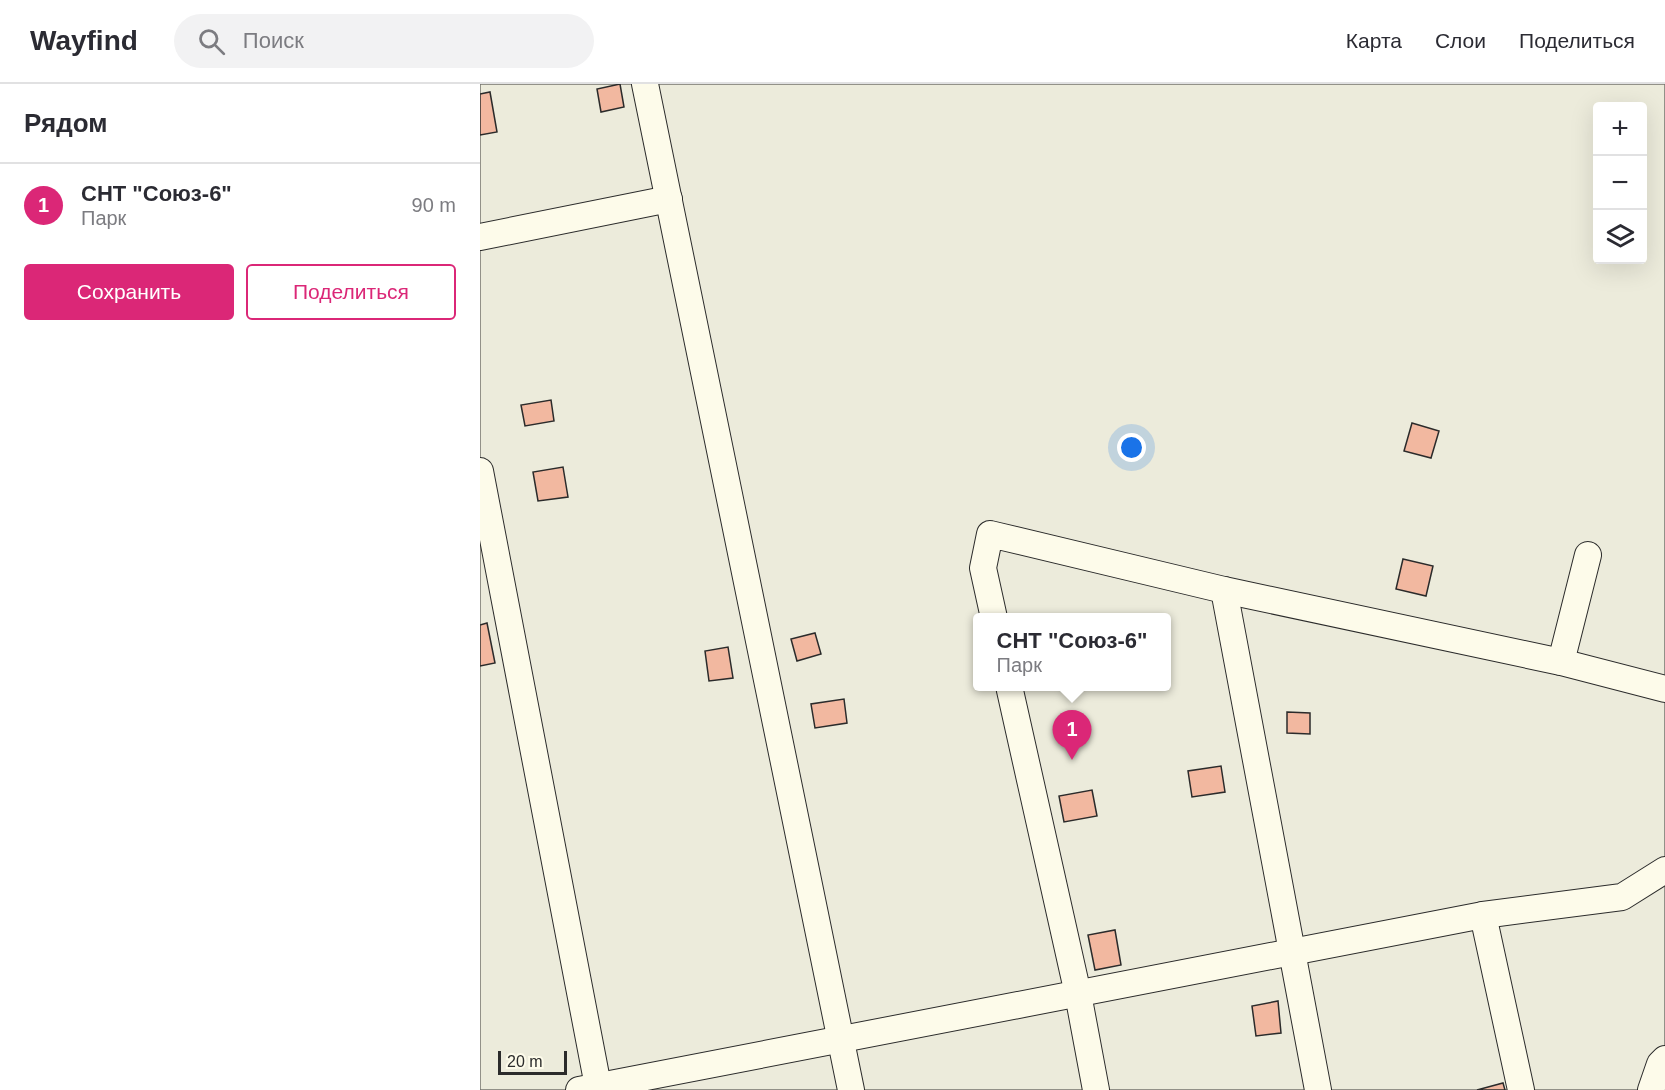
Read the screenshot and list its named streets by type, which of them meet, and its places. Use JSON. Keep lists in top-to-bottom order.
{
  "scale_bar": "20 m",
  "page": {
    "header": "Wayfind",
    "search": "Поиск",
    "nav": ["Карта", "Слои", "Поделиться"],
    "heading": "Рядом",
    "map_buttons": ["+", "−"],
    "list": [
      {
        "mark": "1",
        "name": "СНТ \"Союз-6\"",
        "note": "Парк",
        "value": "90 m"
      }
    ],
    "buttons": ["Сохранить", "Поделиться"],
    "popup": ["СНТ \"Союз-6\"", "Парк"],
    "pins": "1",
    "scale": "20 m"
  }
}
